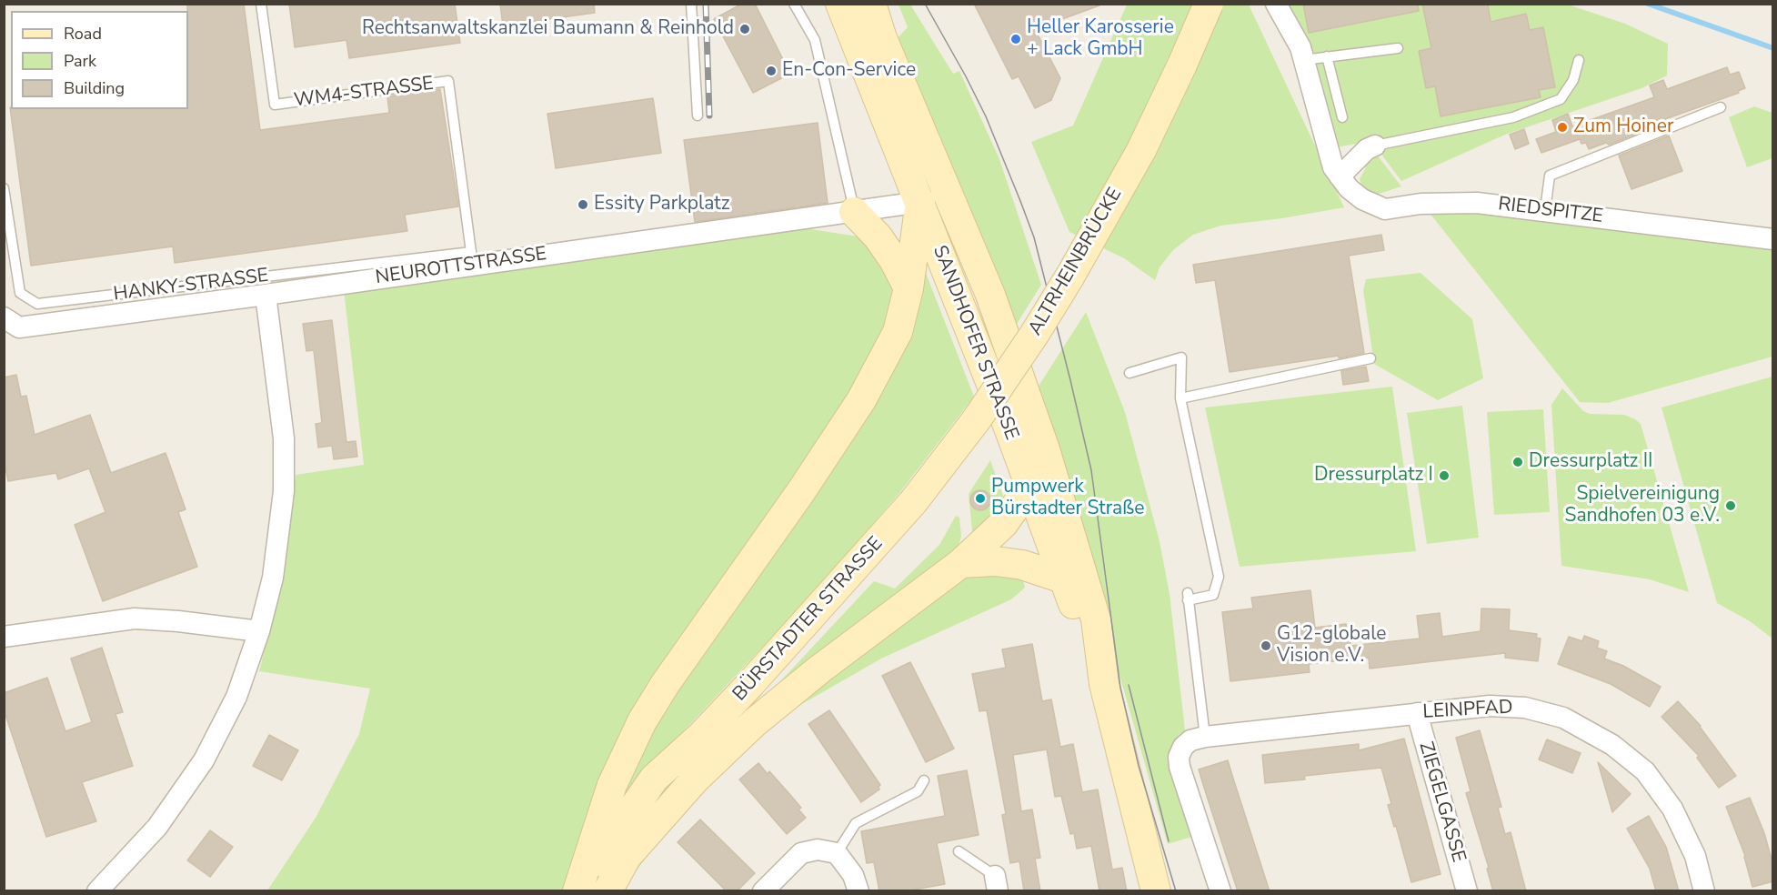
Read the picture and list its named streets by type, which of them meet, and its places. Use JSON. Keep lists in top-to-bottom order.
{
  "streets": {
    "main road": ["ALTRHEINBRÜCKE", "SANDHOFER STRASSE", "BÜRSTADTER STRASSE"],
    "street": [
      "RIEDSPITZE",
      "NEUROTTSTRASSE",
      "LEINPFAD",
      "ZIEGELGASSE"
    ],
    "lane": ["WM4-STRASSE", "HANKY-STRASSE"]
  },
  "crossings": [
    ["WM4-STRASSE", "HANKY-STRASSE"],
    ["ALTRHEINBRÜCKE", "BÜRSTADTER STRASSE"],
    ["NEUROTTSTRASSE", "SANDHOFER STRASSE"],
    ["LEINPFAD", "ZIEGELGASSE"]
  ],
  "places": [
    "Rechtsanwaltskanzlei Baumann & Reinhold",
    "Heller Karosserie + Lack GmbH",
    "En-Con-Service",
    "Zum Hoiner",
    "Essity Parkplatz",
    "Dressurplatz II",
    "Dressurplatz I",
    "Pumpwerk Bürstadter Straße",
    "Spielvereinigung Sandhofen 03 e.V.",
    "G12-globale Vision e.V."
  ],
  "legend": ["Road", "Park", "Building"]
}
